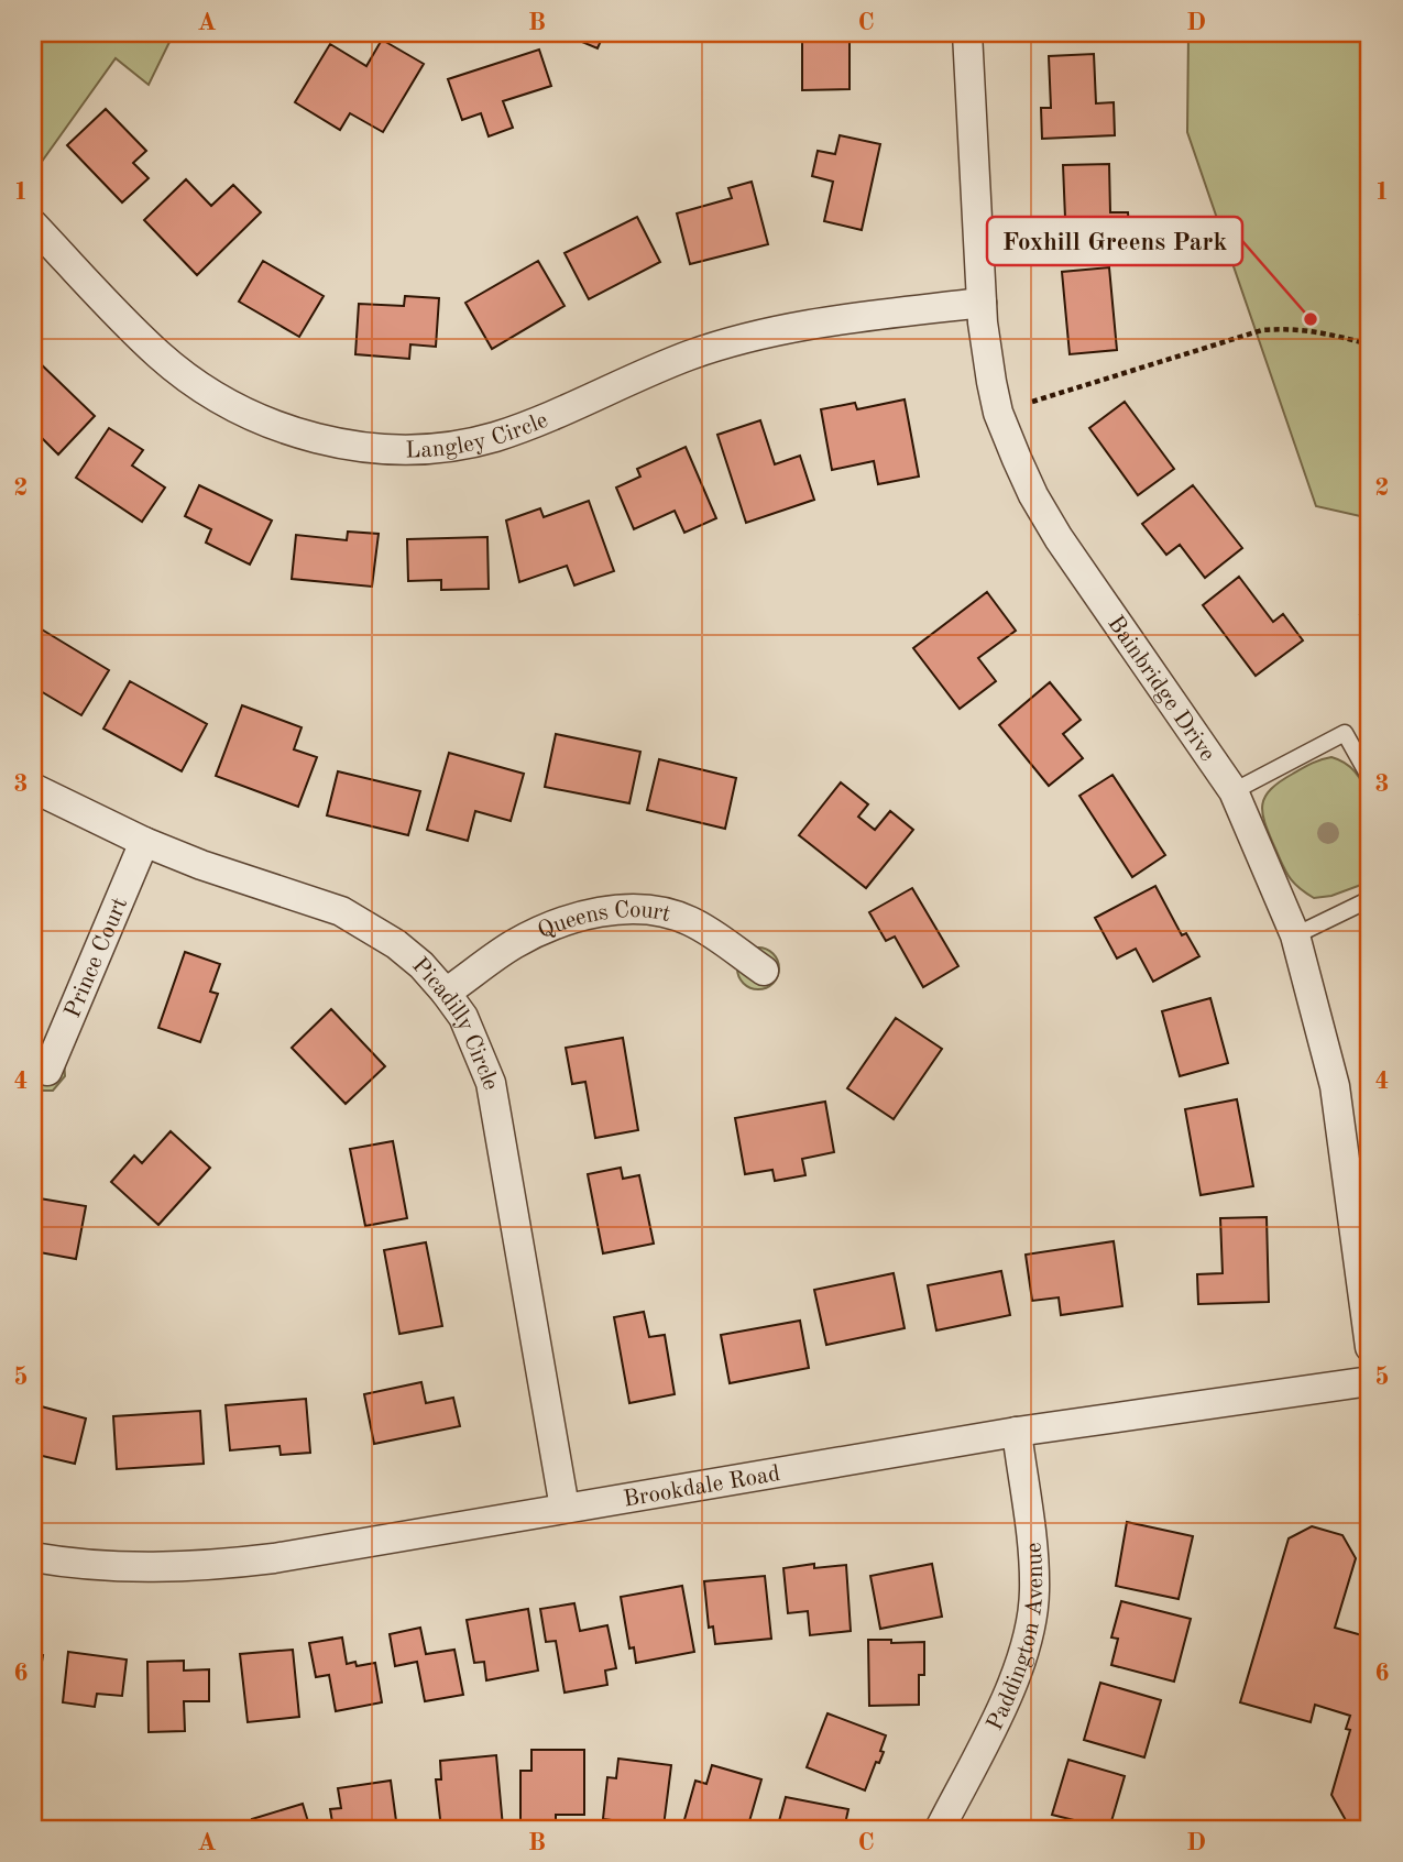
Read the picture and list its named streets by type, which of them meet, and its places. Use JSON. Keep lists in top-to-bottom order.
{
  "streets": {
    "street": [
      "Langley Circle",
      "Bainbridge Drive",
      "Queens Court",
      "Prince Court",
      "Picadilly Circle",
      "Brookdale Road",
      "Paddington Avenue"
    ]
  },
  "crossings": [
    ["Langley Circle", "Bainbridge Drive"],
    ["Queens Court", "Picadilly Circle"],
    ["Prince Court", "Picadilly Circle"],
    ["Picadilly Circle", "Brookdale Road"],
    ["Brookdale Road", "Paddington Avenue"]
  ],
  "places": ["Foxhill Greens Park"],
  "grid": {
    "columns": [
      "A",
      "B",
      "C",
      "D"
    ],
    "rows": [
      "1",
      "2",
      "3",
      "4",
      "5",
      "6"
    ]
  }
}
